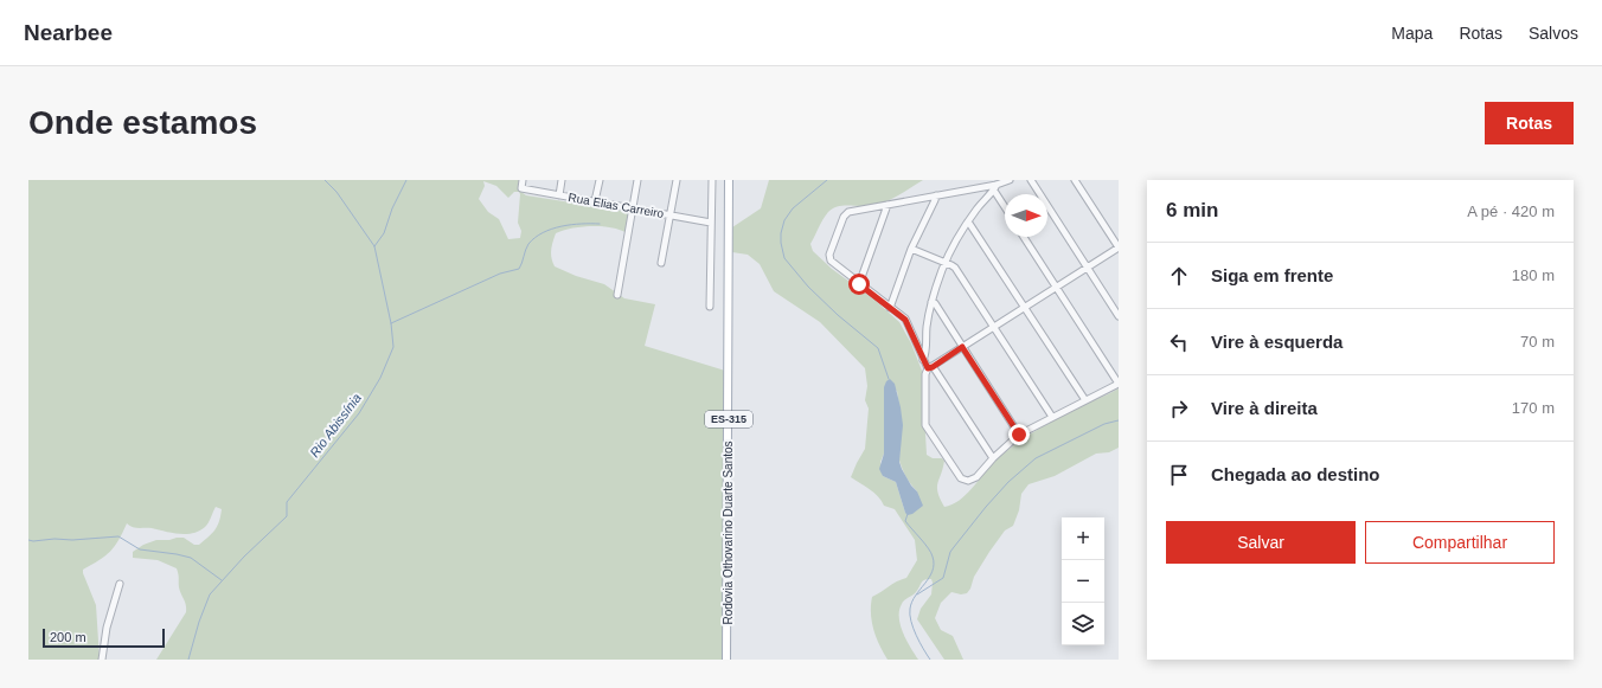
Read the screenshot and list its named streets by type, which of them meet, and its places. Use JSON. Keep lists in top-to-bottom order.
{
  "streets": {
    "main road": ["ES-315", "Rodovia Othovarino Duarte Santos"],
    "street": ["Rua Elias Carreiro"]
  },
  "water": ["Rio Abissínia"],
  "scale_bar": "200 m",
  "north": "right",
  "page": {
    "header": "Nearbee",
    "nav": ["Mapa", "Rotas", "Salvos"],
    "buttons": [
      "Rotas",
      ["Salvar", "Compartilhar"]
    ],
    "title": "Onde estamos",
    "heading": ["6 min", "A pé · 420 m"],
    "list": [
      ["Siga em frente", "180 m"],
      ["Vire à esquerda", "70 m"],
      ["Vire à direita", "170 m"],
      "Chegada ao destino"
    ],
    "map_buttons": ["+", "−"],
    "scale": "200 m"
  }
}
